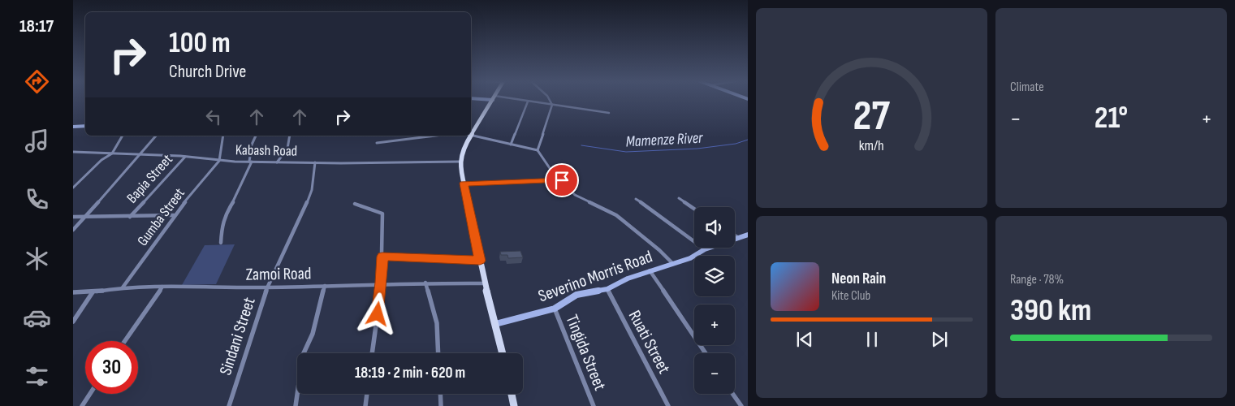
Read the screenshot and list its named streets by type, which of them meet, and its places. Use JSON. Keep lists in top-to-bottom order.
{
  "streets": {
    "street": [
      "Kabash Road",
      "Bapia Street",
      "Gumba Street",
      "Zamoi Road",
      "Severino Morris Road",
      "Sindani Street",
      "Ruati Street",
      "Tingida Street"
    ]
  },
  "crossings": [
    ["Kabash Road", "Bapia Street"],
    ["Kabash Road", "Gumba Street"],
    ["Kabash Road", "Sindani Street"],
    ["Gumba Street", "Zamoi Road"],
    ["Zamoi Road", "Sindani Street"],
    ["Severino Morris Road", "Ruati Street"],
    ["Severino Morris Road", "Tingida Street"]
  ],
  "water": ["Mamenze River"],
  "page": {
    "tabs": "18:17",
    "tile": [
      "Climate",
      ["Range · 78%", "390 km"]
    ],
    "turn": ["100 m", "Church Drive"],
    "heat": ["−", "21°", "+"],
    "map_buttons": ["+", "−"],
    "song": ["Neon Rain", "Kite Club"],
    "limit": "30",
    "trip": "18:19 · 2 min · 620 m",
    "gauge": ["27", "km/h"]
  }
}
